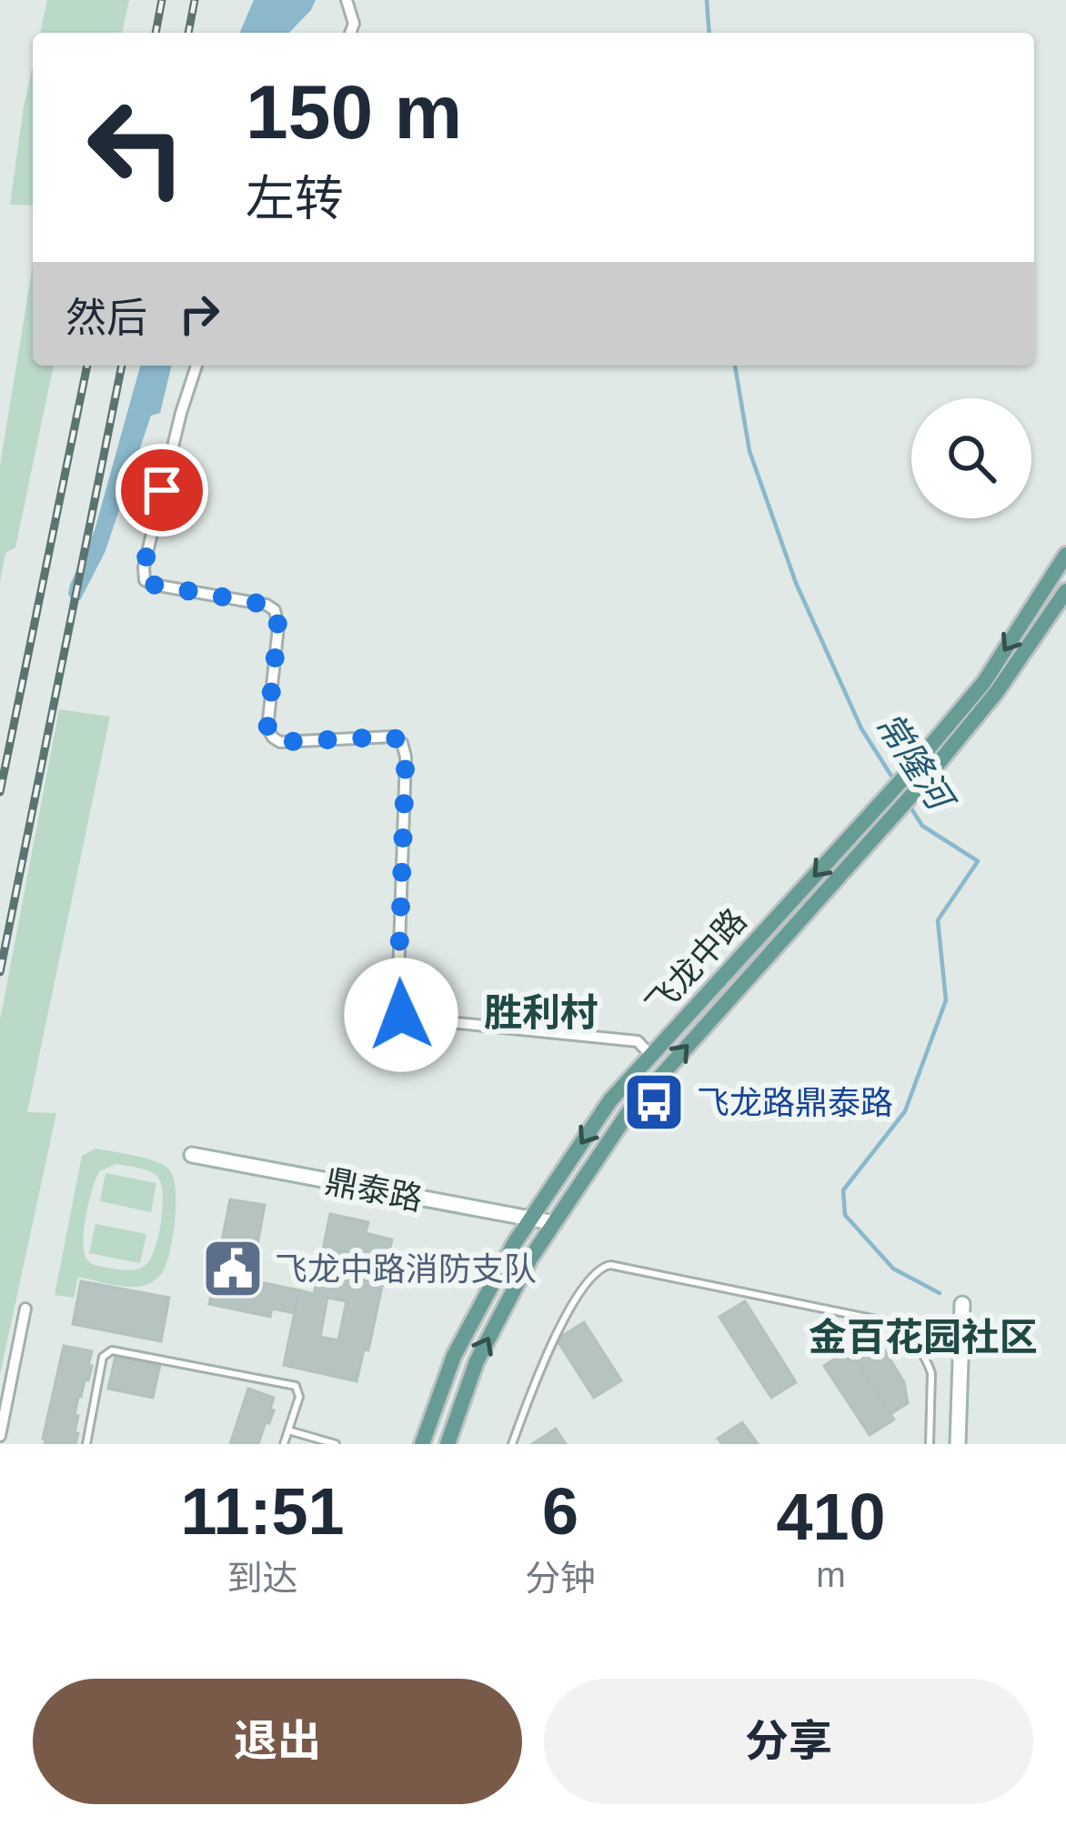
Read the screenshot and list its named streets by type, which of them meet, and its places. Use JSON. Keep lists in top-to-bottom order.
{
  "streets": {
    "main road": ["飞龙中路"],
    "street": ["鼎泰路"]
  },
  "crossings": [
    ["飞龙中路", "鼎泰路"]
  ],
  "districts": ["胜利村", "金百花园社区"],
  "water": ["常隆河"],
  "places": {
    "bus stop": ["飞龙路鼎泰路"],
    "public building": ["飞龙中路消防支队"]
  },
  "page": {
    "turn": ["150 m", "左转"],
    "then": "然后",
    "eta": [
      "11:51",
      "到达",
      "6",
      "分钟",
      "410",
      "m"
    ],
    "buttons": ["退出", "分享"]
  }
}
